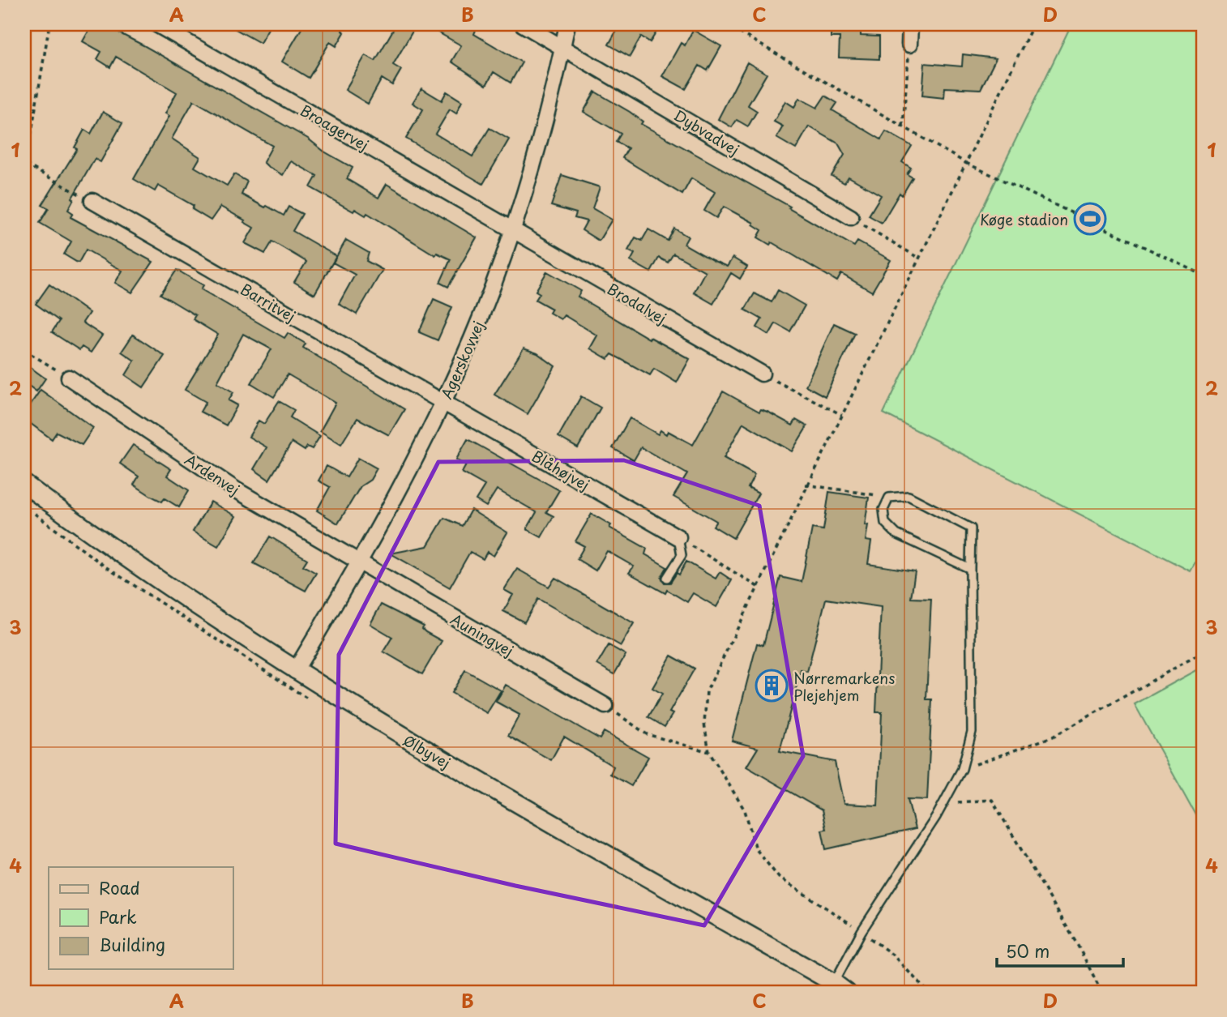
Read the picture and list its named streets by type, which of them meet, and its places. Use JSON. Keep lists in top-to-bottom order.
{
  "streets": {
    "street": [
      "Broagervej",
      "Dybvadvej",
      "Barritvej",
      "Brodalvej",
      "Agerskovvej",
      "Blåhøjvej",
      "Ardenvej",
      "Auningvej",
      "Ølbyvej"
    ]
  },
  "crossings": [
    ["Broagervej", "Brodalvej"],
    ["Broagervej", "Agerskovvej"],
    ["Dybvadvej", "Agerskovvej"],
    ["Barritvej", "Agerskovvej"],
    ["Barritvej", "Blåhøjvej"],
    ["Brodalvej", "Agerskovvej"],
    ["Agerskovvej", "Blåhøjvej"],
    ["Agerskovvej", "Ardenvej"],
    ["Agerskovvej", "Auningvej"],
    ["Agerskovvej", "Ølbyvej"],
    ["Ardenvej", "Auningvej"]
  ],
  "places": {
    "sports": ["Køge stadion"],
    "building": ["Nørremarkens Plejehjem"]
  },
  "legend": ["Road", "Park", "Building"],
  "scale_bar": "50 m",
  "grid": {
    "columns": [
      "A",
      "B",
      "C",
      "D"
    ],
    "rows": [
      "1",
      "2",
      "3",
      "4"
    ]
  }
}
